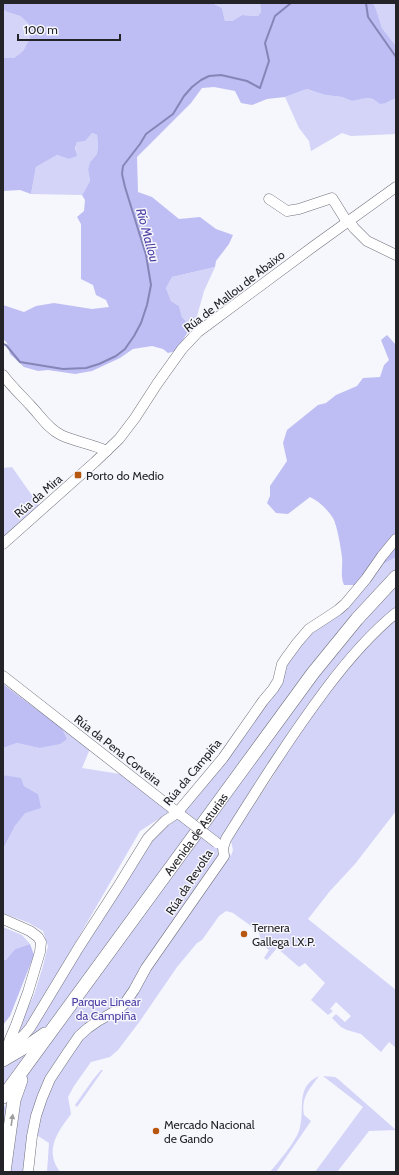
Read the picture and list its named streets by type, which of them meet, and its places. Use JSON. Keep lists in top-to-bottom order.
{
  "streets": {
    "main road": ["Avenida de Asturias"],
    "street": [
      "Rúa de Mallou de Abaixo",
      "Rúa da Mira",
      "Rúa da Pena Corveira",
      "Rúa da Campiña",
      "Rúa da Revolta"
    ]
  },
  "crossings": [
    ["Rúa de Mallou de Abaixo", "Rúa da Mira"],
    ["Rúa da Pena Corveira", "Rúa da Campiña"],
    ["Rúa da Pena Corveira", "Rúa da Revolta"]
  ],
  "water": ["Río Mallou"],
  "parks": ["Parque Linear da Campiña"],
  "places": {
    "transit": ["Porto do Medio"],
    "other": ["Ternera Gallega l.X.P.", "Mercado Nacional de Gando"]
  },
  "scale_bar": "100 m"
}
